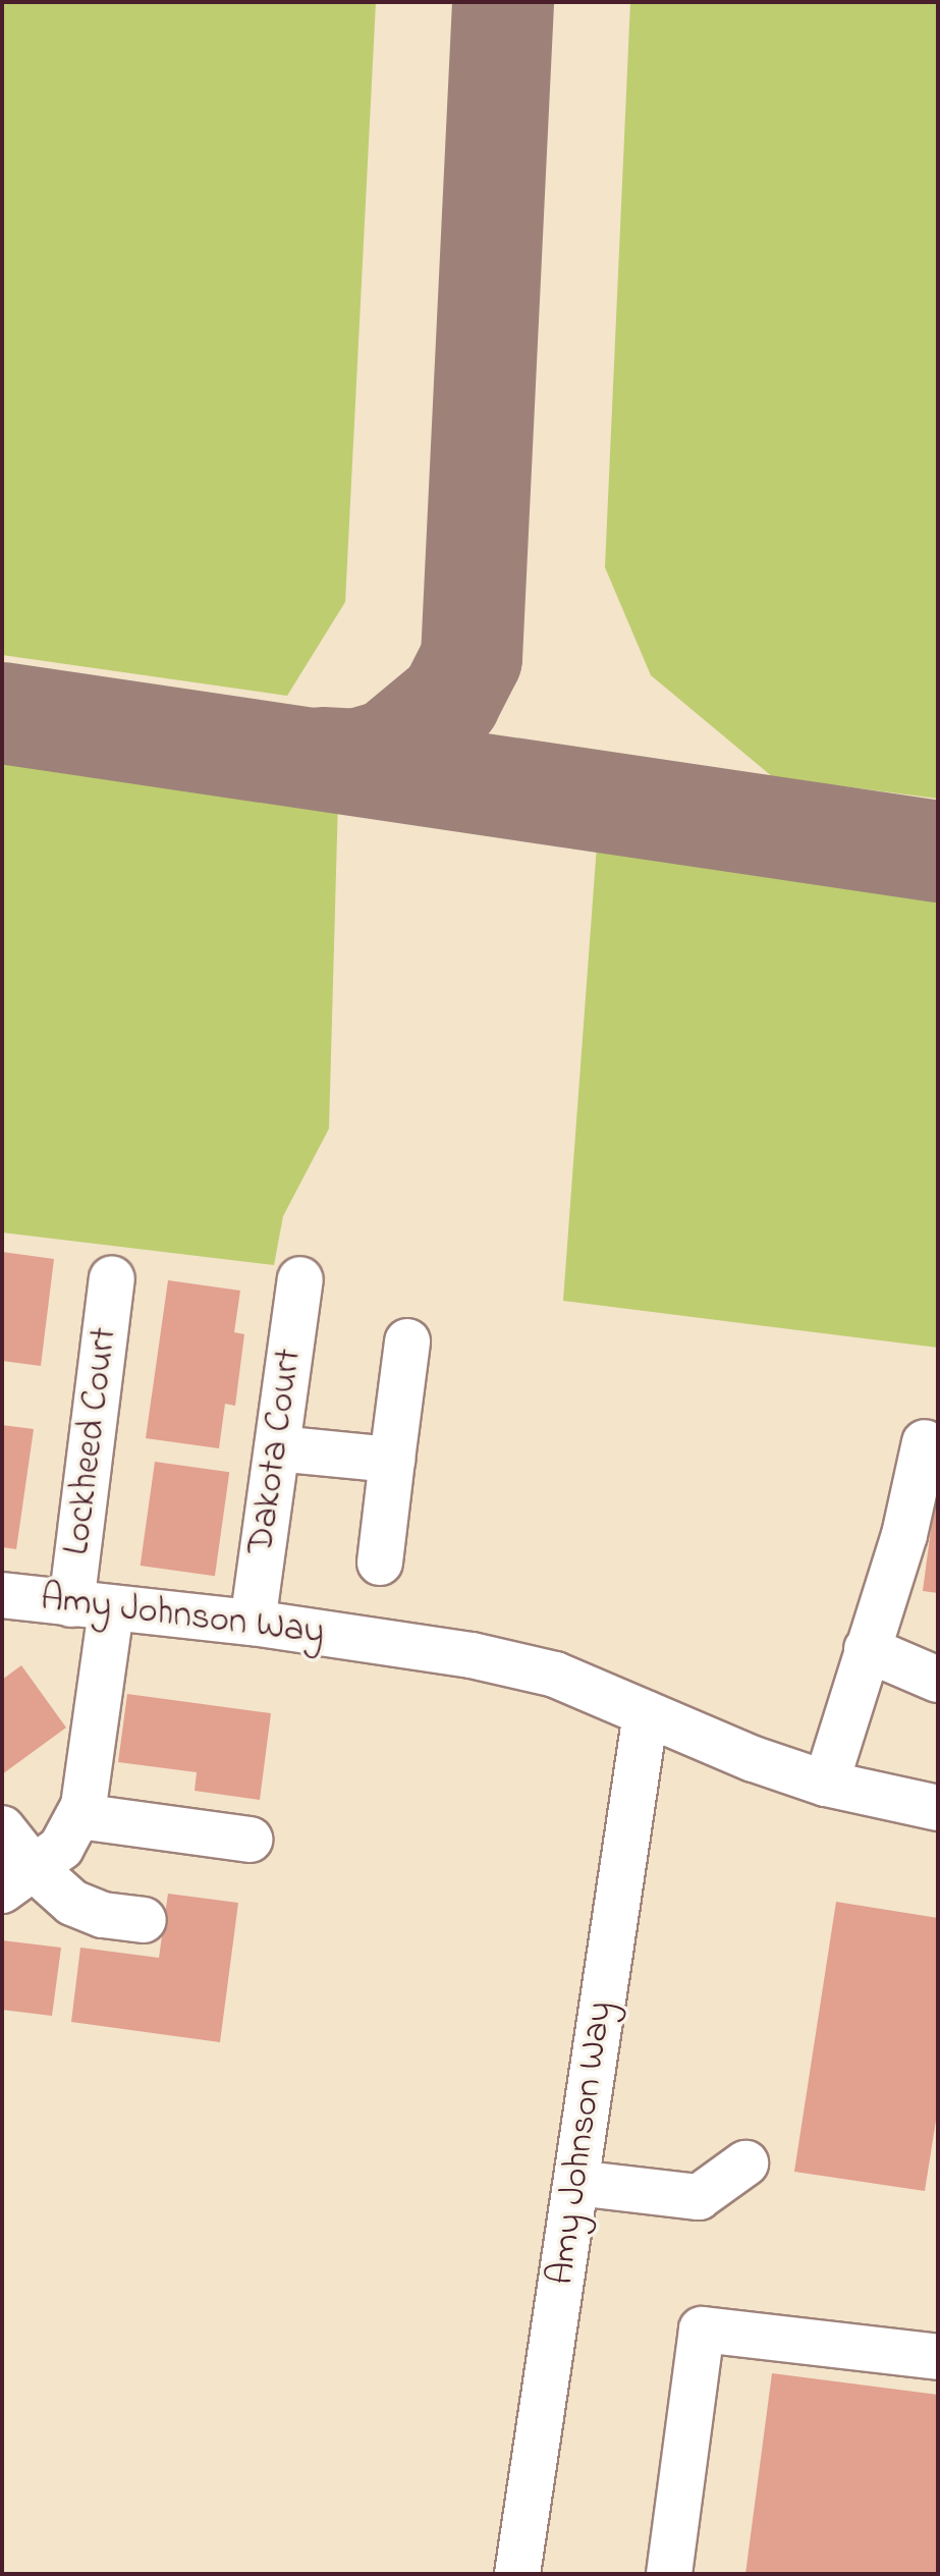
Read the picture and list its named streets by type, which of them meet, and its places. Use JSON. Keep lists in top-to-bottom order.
{
  "streets": {
    "street": ["Lockheed Court", "Dakota Court", "Amy Johnson Way"]
  },
  "crossings": [
    ["Lockheed Court", "Amy Johnson Way"],
    ["Dakota Court", "Amy Johnson Way"]
  ]
}
